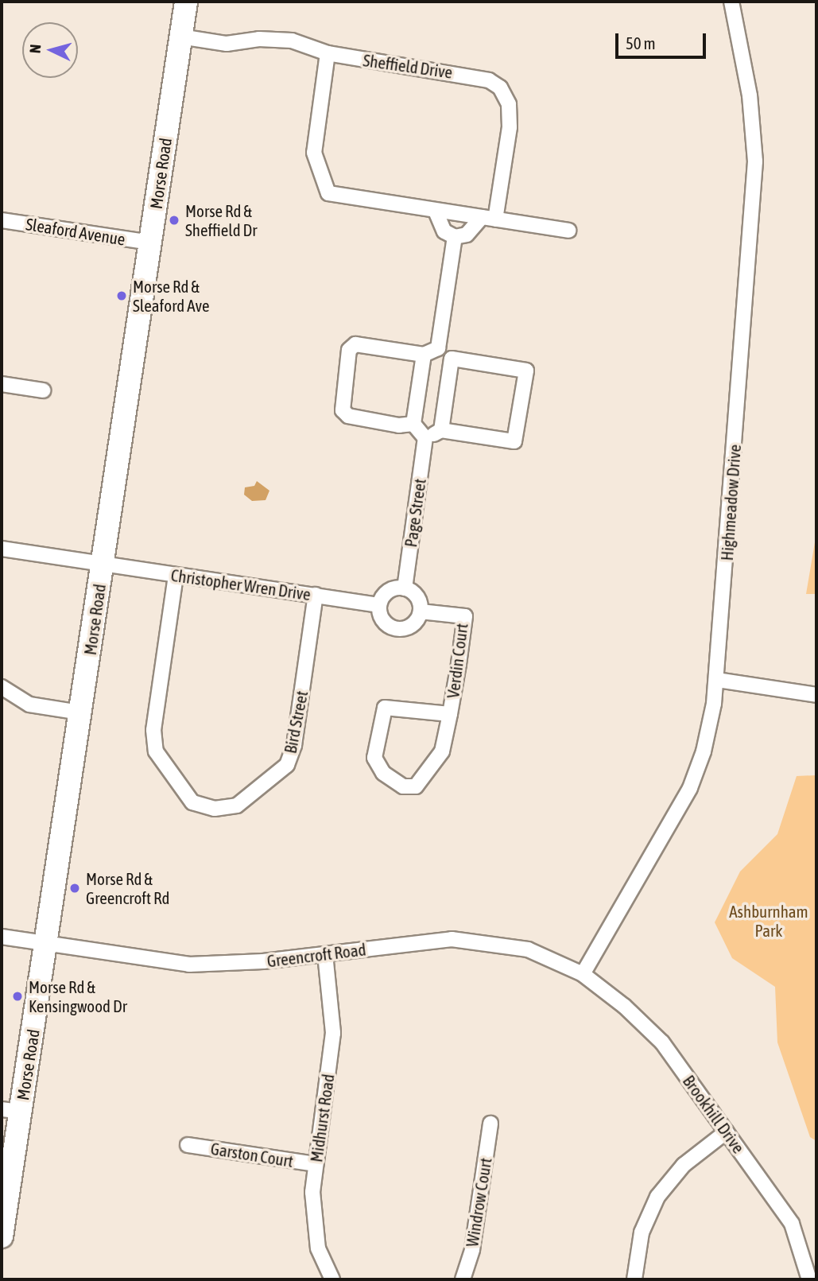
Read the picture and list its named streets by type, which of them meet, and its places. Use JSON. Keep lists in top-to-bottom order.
{
  "streets": {
    "main road": ["Morse Road"],
    "street": [
      "Sheffield Drive",
      "Sleaford Avenue",
      "Highmeadow Drive",
      "Page Street",
      "Christopher Wren Drive",
      "Verdin Court",
      "Bird Street",
      "Greencroft Road",
      "Brookhill Drive",
      "Midhurst Road",
      "Garston Court",
      "Windrow Court"
    ]
  },
  "crossings": [
    ["Sheffield Drive", "Morse Road"],
    ["Morse Road", "Sleaford Avenue"],
    ["Morse Road", "Christopher Wren Drive"],
    ["Morse Road", "Greencroft Road"],
    ["Highmeadow Drive", "Greencroft Road"],
    ["Highmeadow Drive", "Brookhill Drive"],
    ["Page Street", "Christopher Wren Drive"],
    ["Page Street", "Verdin Court"],
    ["Christopher Wren Drive", "Verdin Court"],
    ["Christopher Wren Drive", "Bird Street"],
    ["Greencroft Road", "Brookhill Drive"],
    ["Greencroft Road", "Midhurst Road"],
    ["Midhurst Road", "Garston Court"]
  ],
  "parks": ["Ashburnham Park"],
  "places": [
    "Morse Rd & Sheffield Dr",
    "Morse Rd & Sleaford Ave",
    "Morse Rd & Greencroft Rd",
    "Morse Rd & Kensingwood Dr"
  ],
  "scale_bar": "50 m",
  "north": "left"
}
